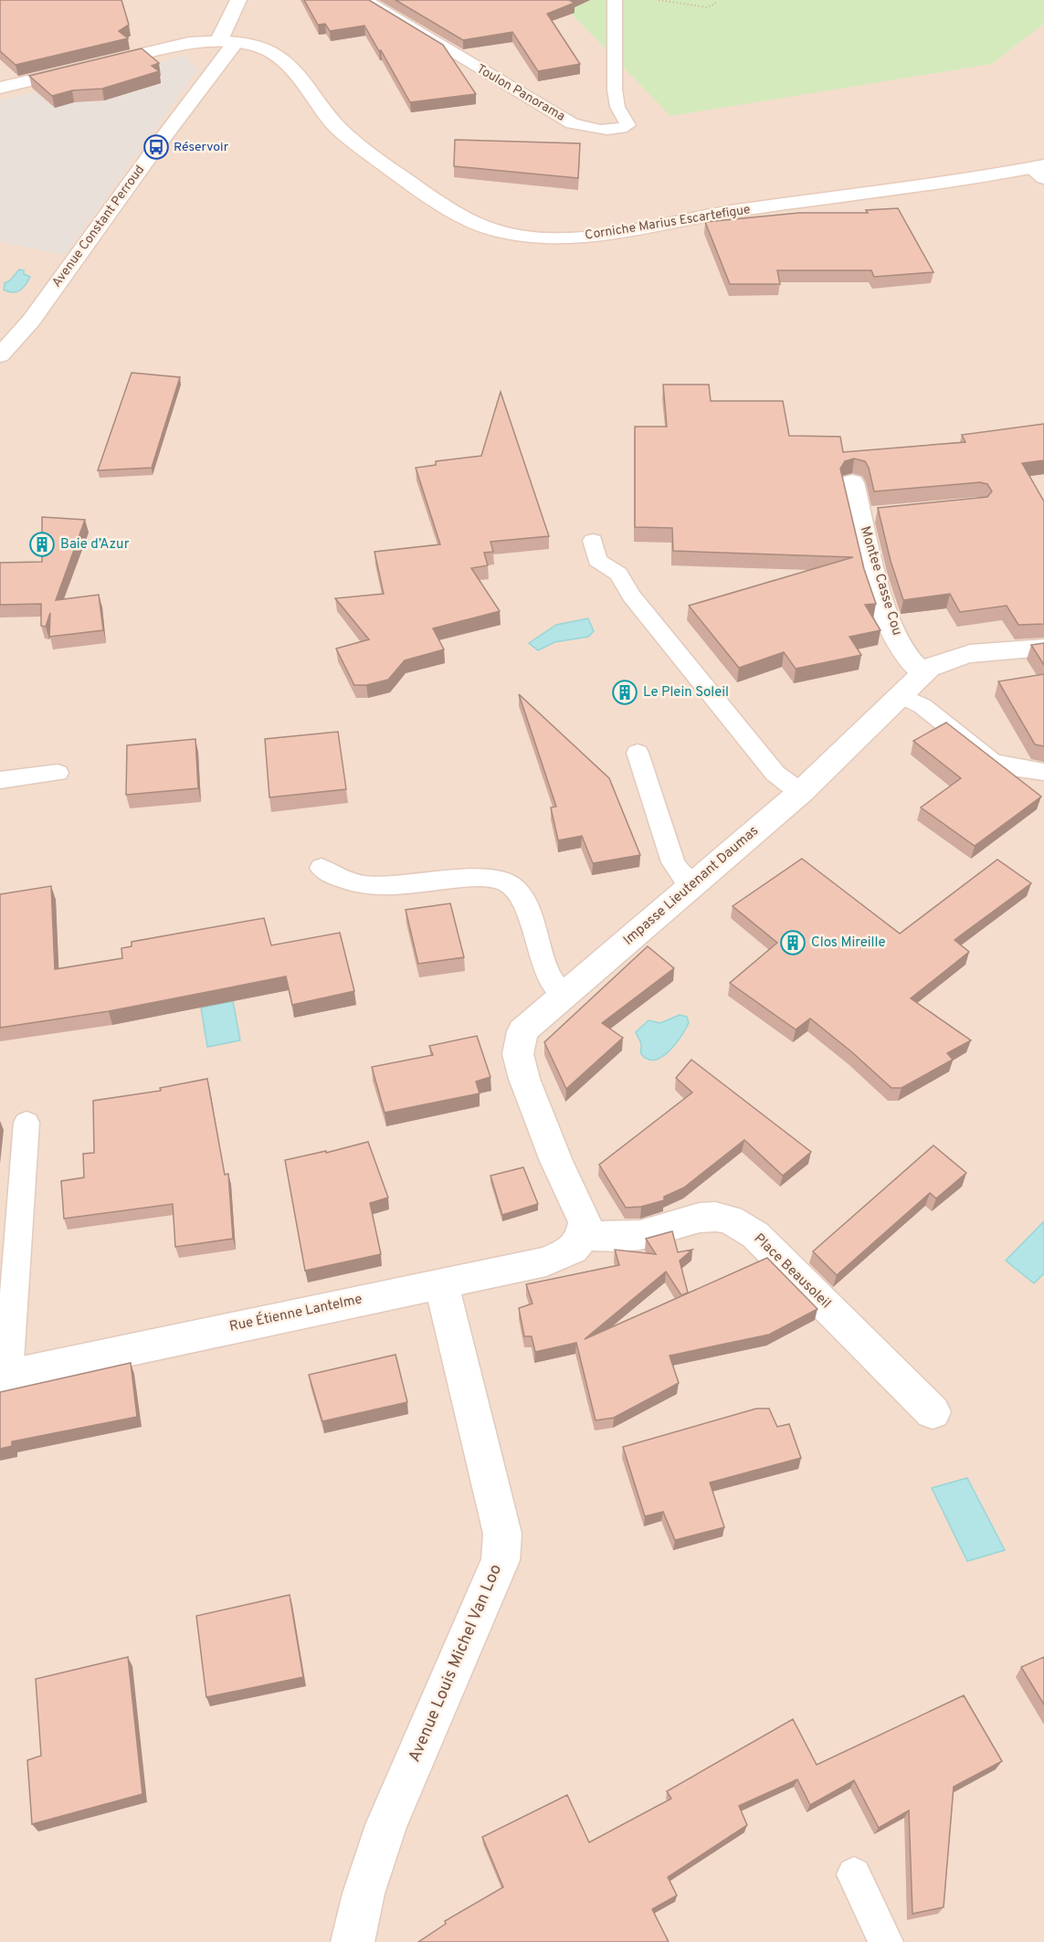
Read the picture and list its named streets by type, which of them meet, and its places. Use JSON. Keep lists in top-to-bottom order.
{
  "streets": {
    "street": [
      "Corniche Marius Escartefigue",
      "Avenue Constant Perroud",
      "Montee Casse Cou",
      "Impasse Lieutenant Daumas",
      "Place Beausoleil",
      "Rue Étienne Lantelme",
      "Avenue Louis Michel Van Loo"
    ],
    "lane": ["Toulon Panorama"]
  },
  "crossings": [
    ["Corniche Marius Escartefigue", "Avenue Constant Perroud"],
    ["Montee Casse Cou", "Impasse Lieutenant Daumas"],
    ["Impasse Lieutenant Daumas", "Place Beausoleil"],
    ["Impasse Lieutenant Daumas", "Rue Étienne Lantelme"],
    ["Place Beausoleil", "Rue Étienne Lantelme"],
    ["Rue Étienne Lantelme", "Avenue Louis Michel Van Loo"]
  ],
  "places": {
    "bus stop": ["Réservoir"],
    "building": ["Baie d’Azur", "Le Plein Soleil", "Clos Mireille"]
  }
}
